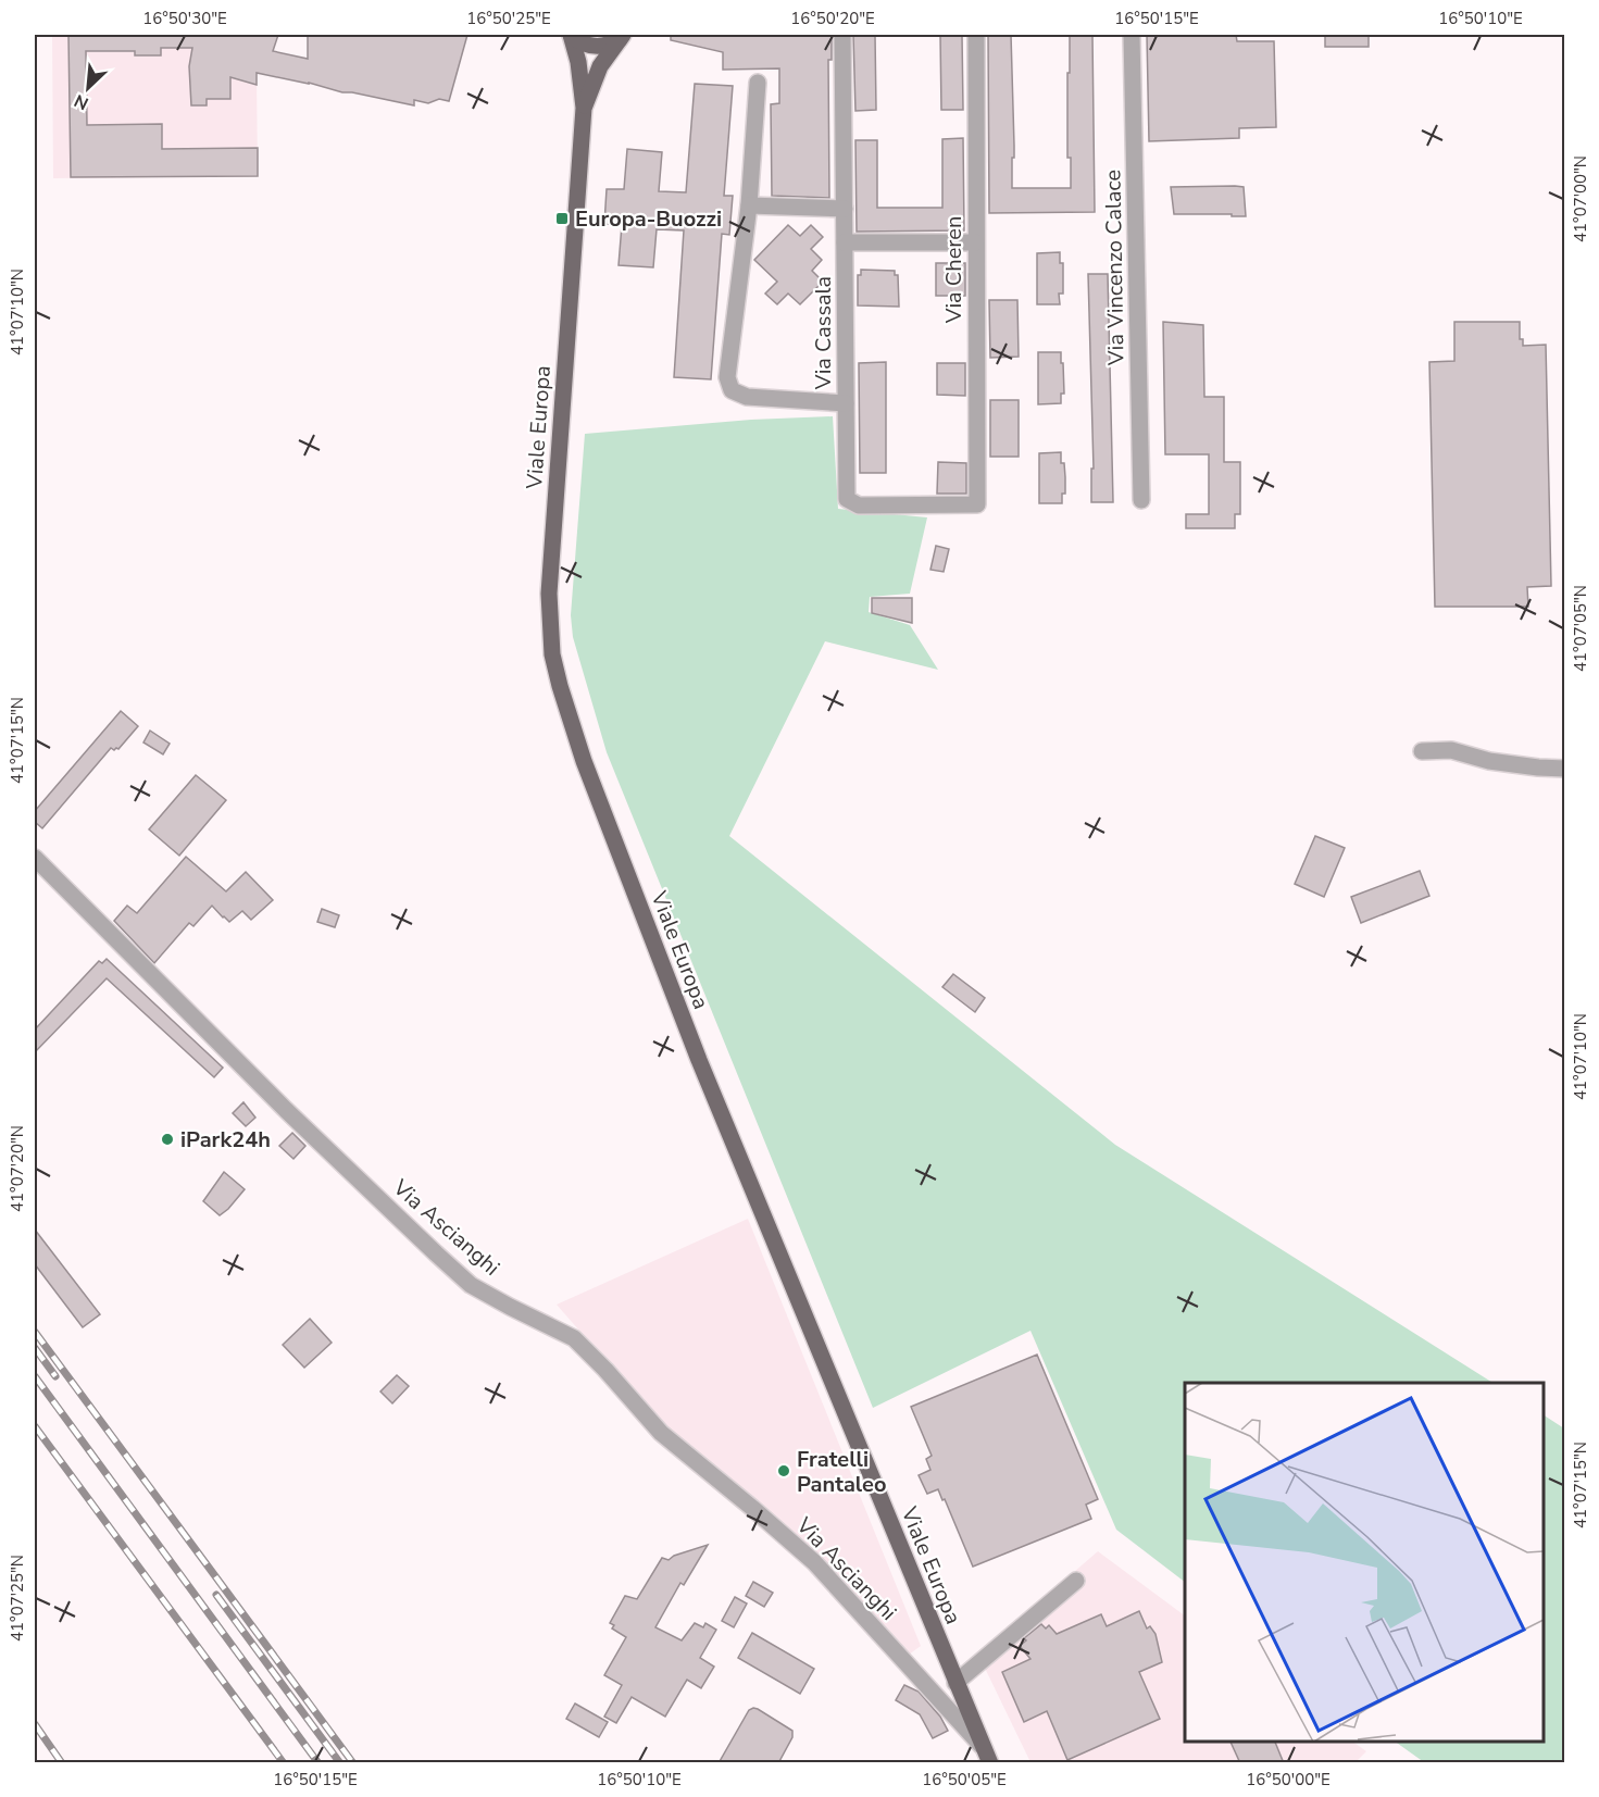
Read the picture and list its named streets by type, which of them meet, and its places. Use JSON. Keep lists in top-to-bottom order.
{
  "streets": {
    "main road": ["Viale Europa"],
    "street": [
      "Via Vincenzo Calace",
      "Via Cheren",
      "Via Cassala",
      "Via Ascianghi"
    ]
  },
  "crossings": [
    ["Via Cheren", "Via Cassala"],
    ["Viale Europa", "Via Ascianghi"]
  ],
  "places": {
    "transit": ["Europa-Buozzi"],
    "other": ["iPark24h", "Fratelli Pantaleo"]
  },
  "north": "bottom left",
  "coordinates": [
    "16°50'30\"E",
    "16°50'25\"E",
    "16°50'20\"E",
    "16°50'15\"E",
    "16°50'10\"E",
    "41°07'00\"N",
    "41°07'10\"N",
    "41°07'05\"N",
    "41°07'15\"N",
    "41°07'20\"N",
    "41°07'25\"N",
    "16°50'05\"E",
    "16°50'00\"E"
  ]
}
